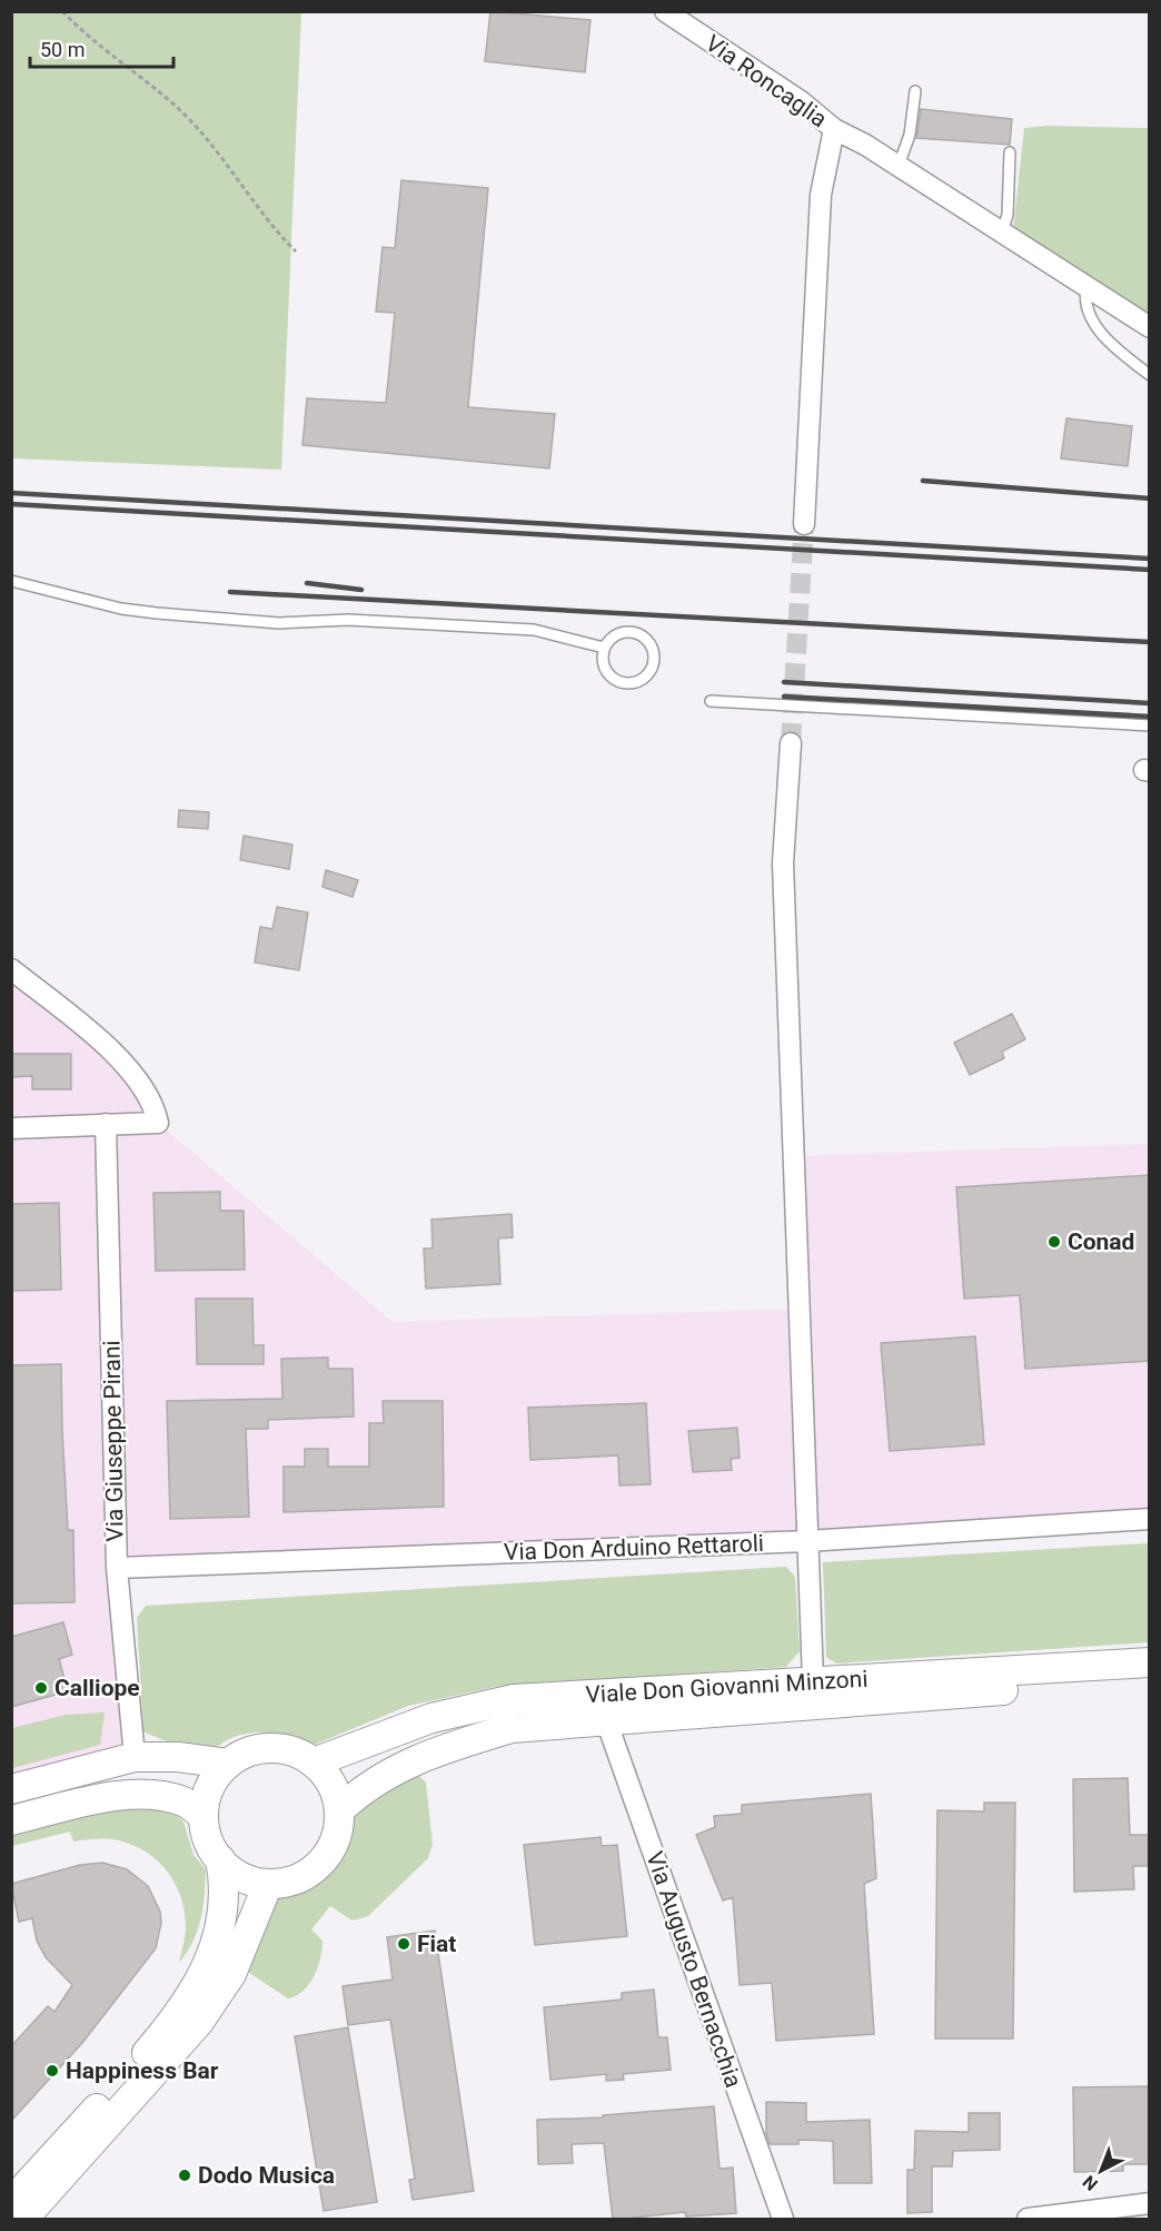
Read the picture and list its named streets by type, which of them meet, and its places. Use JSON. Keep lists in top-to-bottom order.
{
  "streets": {
    "main road": ["Viale Don Giovanni Minzoni"],
    "street": [
      "Via Roncaglia",
      "Via Giuseppe Pirani",
      "Via Don Arduino Rettaroli",
      "Via Augusto Bernacchia"
    ]
  },
  "crossings": [
    ["Via Giuseppe Pirani", "Via Don Arduino Rettaroli"],
    ["Viale Don Giovanni Minzoni", "Via Augusto Bernacchia"]
  ],
  "places": [
    "Conad",
    "Calliope",
    "Fiat",
    "Happiness Bar",
    "Dodo Musica"
  ],
  "scale_bar": "50 m",
  "north": "bottom left"
}
